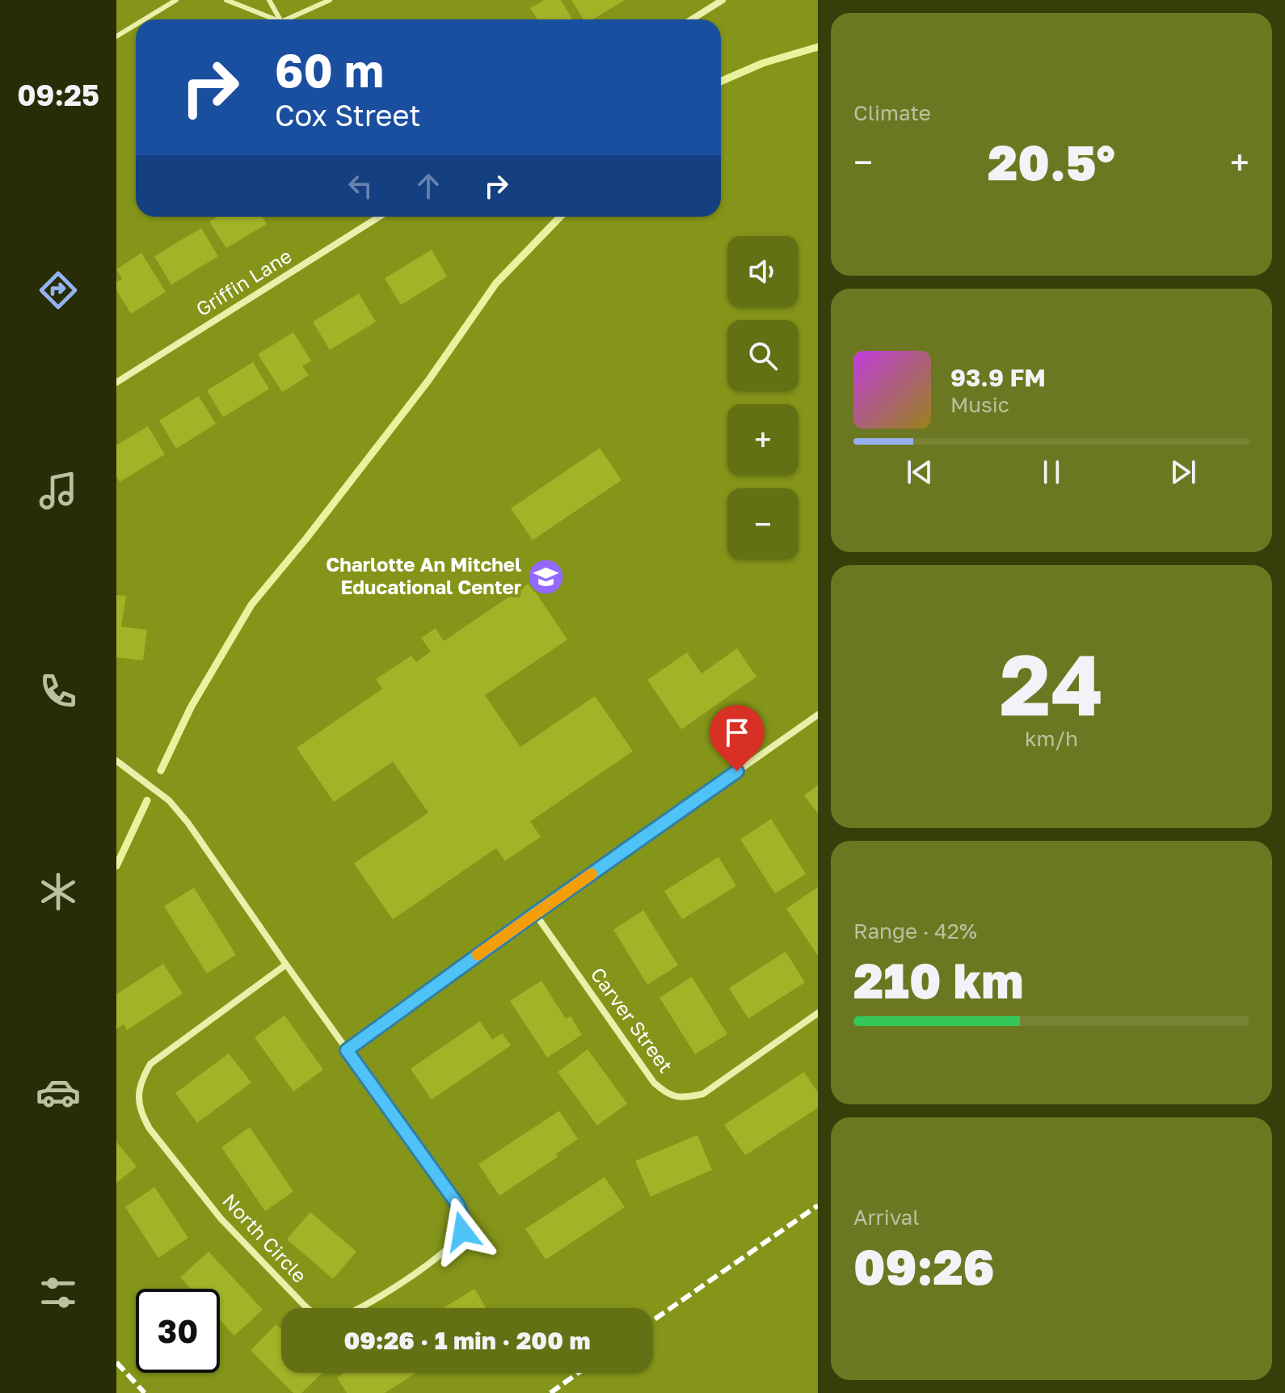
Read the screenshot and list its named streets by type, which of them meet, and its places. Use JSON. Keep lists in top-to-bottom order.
{
  "streets": {
    "street": ["Griffin Lane", "Carver Street", "North Circle"]
  },
  "places": {
    "school or university": ["Charlotte An Mitchel Educational Center"]
  },
  "page": {
    "tabs": "09:25",
    "tile": [
      "Climate",
      ["24", "km/h"],
      ["Range · 42%", "210 km"],
      ["Arrival", "09:26"]
    ],
    "turn": ["60 m", "Cox Street"],
    "heat": ["−", "20.5°", "+"],
    "map_buttons": ["+", "−"],
    "song": ["93.9 FM", "Music"],
    "limit": "30",
    "trip": "09:26 · 1 min · 200 m"
  }
}
